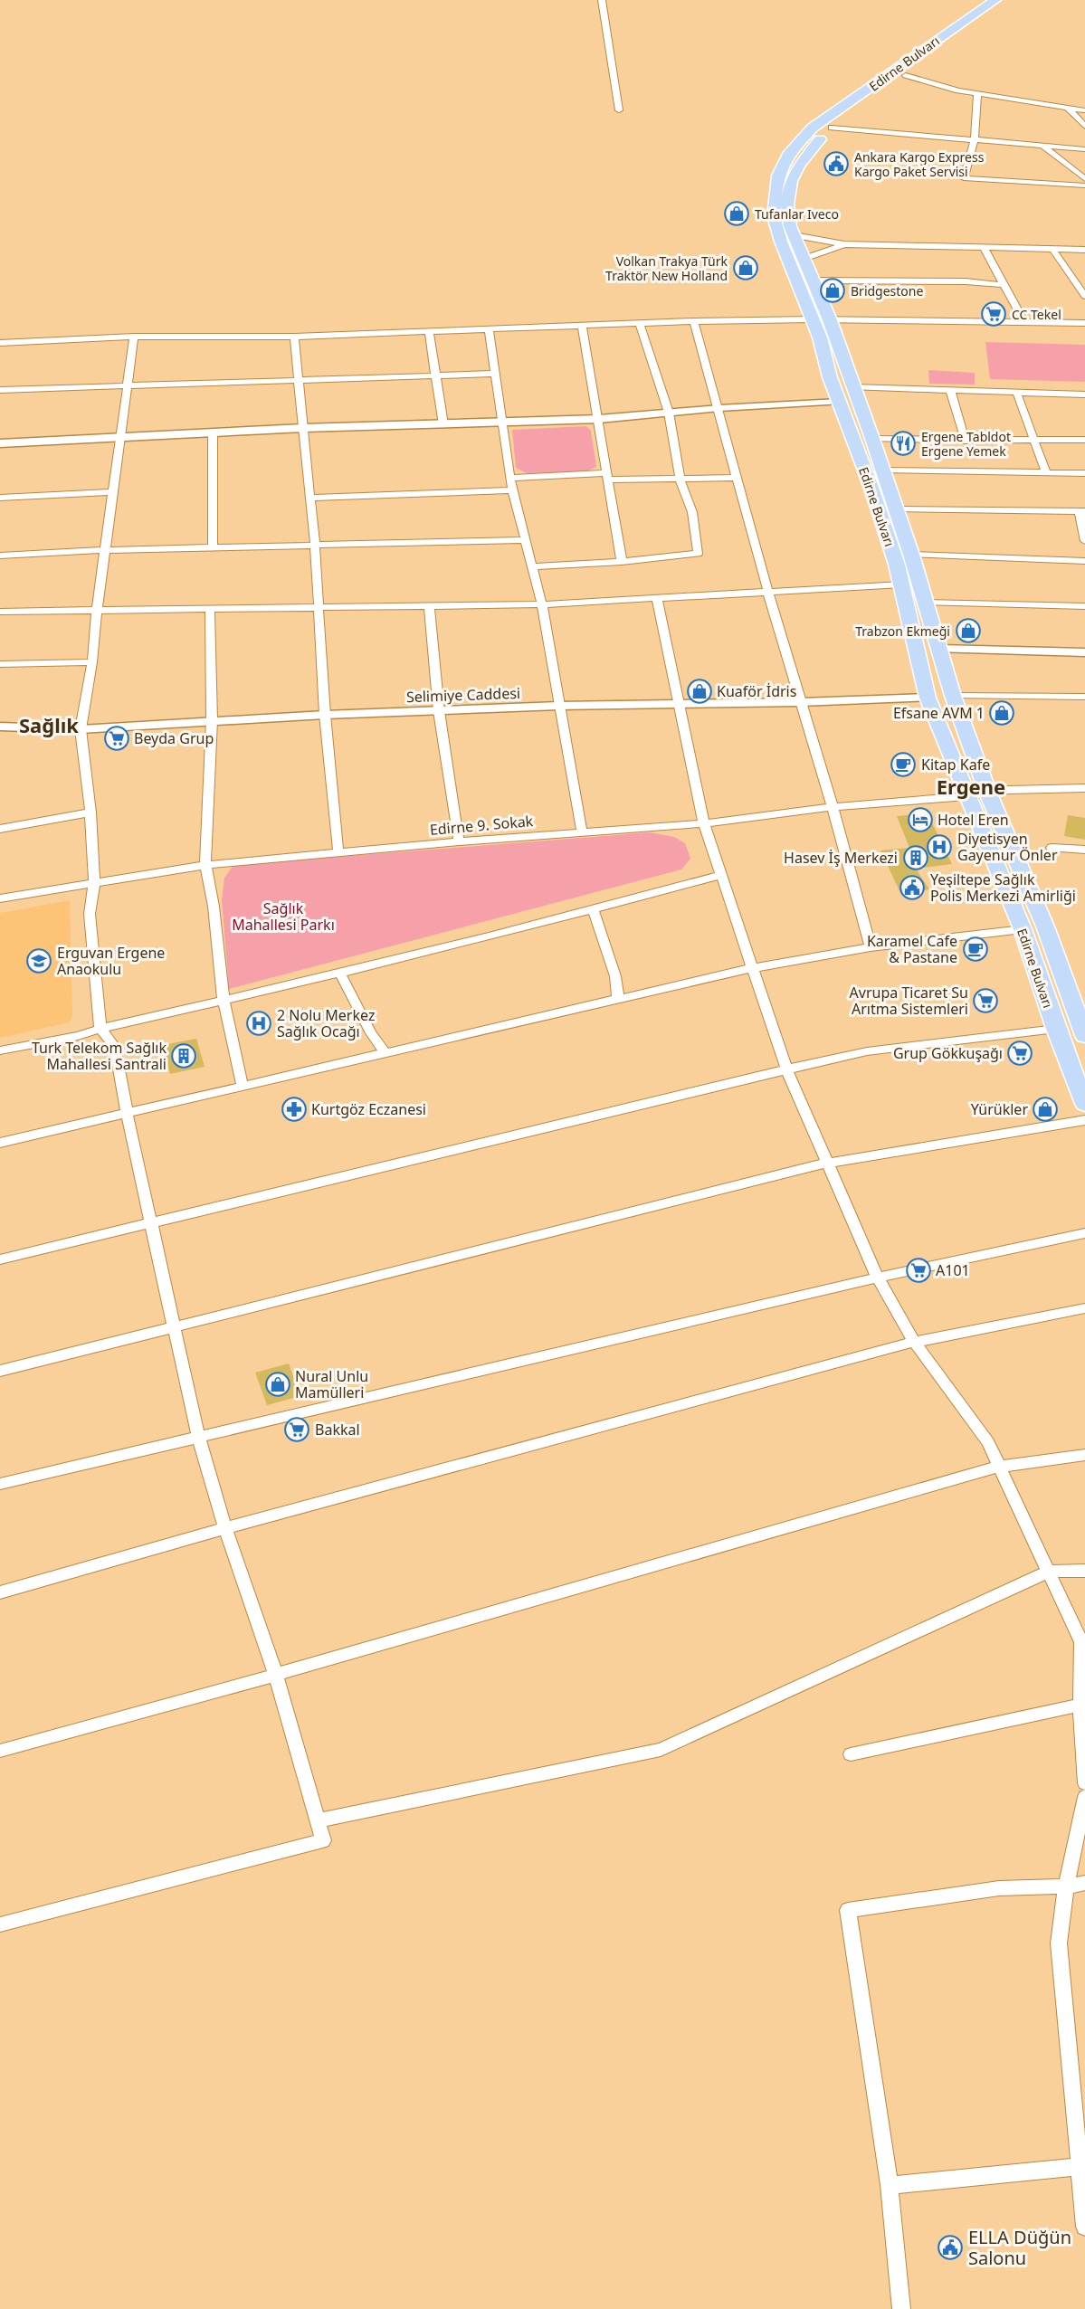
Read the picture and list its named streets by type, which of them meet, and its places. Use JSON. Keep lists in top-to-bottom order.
{
  "streets": {
    "highway": ["Edirne Bulvarı"],
    "street": ["Selimiye Caddesi", "Edirne 9. Sokak"]
  },
  "crossings": [
    ["Edirne Bulvarı", "Selimiye Caddesi"],
    ["Edirne Bulvarı", "Edirne 9. Sokak"]
  ],
  "districts": ["Sağlık", "Ergene"],
  "parks": ["Sağlık Mahallesi Parkı"],
  "places": {
    "public building": ["Ankara Kargo Express Kargo Paket Servisi", "Yeşiltepe Sağlık Polis Merkezi Amirliği", "ELLA Düğün Salonu"],
    "shop": [
      "Tufanlar Iveco",
      "Volkan Trakya Türk Traktör New Holland",
      "Bridgestone",
      "Trabzon Ekmeği",
      "Kuaför İdris",
      "Efsane AVM 1",
      "Yürükler",
      "Nural Unlu Mamülleri"
    ],
    "supermarket": [
      "CC Tekel",
      "Beyda Grup",
      "Avrupa Ticaret Su Arıtma Sistemleri",
      "Grup Gökkuşağı",
      "A101",
      "Bakkal"
    ],
    "restaurant": ["Ergene Tabldot Ergene Yemek"],
    "cafe": ["Kitap Kafe", "Karamel Cafe & Pastane"],
    "hotel": ["Hotel Eren"],
    "hospital": ["Diyetisyen Gayenur Önler", "2 Nolu Merkez Sağlık Ocağı"],
    "building": ["Hasev İş Merkezi", "Turk Telekom Sağlık Mahallesi Santrali"],
    "school or university": ["Erguvan Ergene Anaokulu"],
    "pharmacy": ["Kurtgöz Eczanesi"]
  }
}
